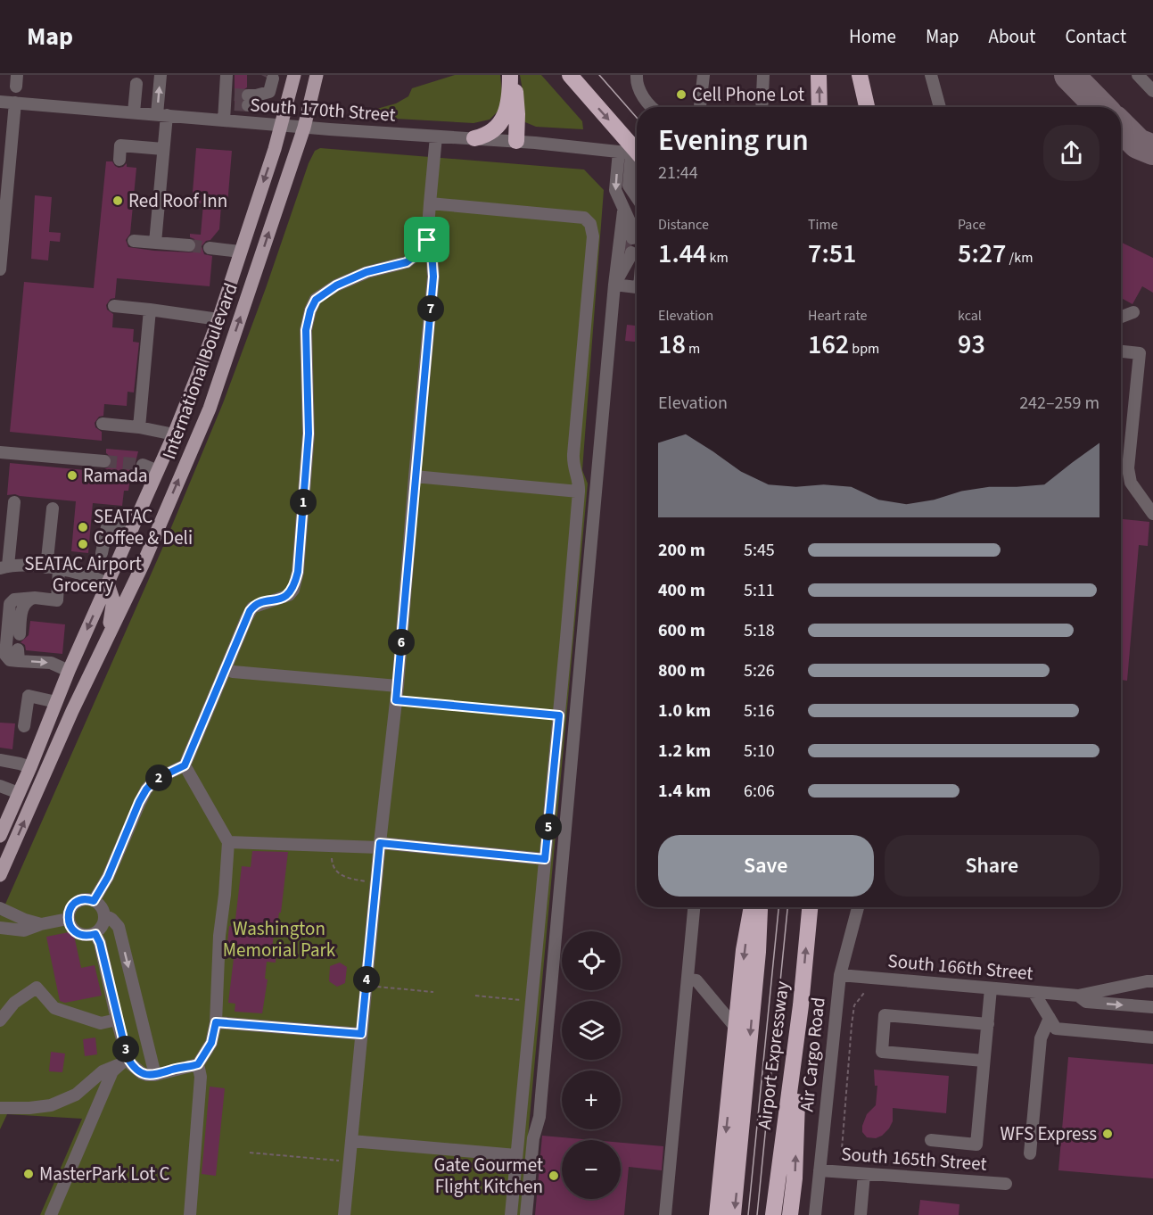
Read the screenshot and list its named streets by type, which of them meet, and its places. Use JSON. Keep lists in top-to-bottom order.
{
  "streets": {
    "highway": ["Airport Expressway"],
    "main road": ["International Boulevard"],
    "street": [
      "South 170th Street",
      "South 166th Street",
      "Air Cargo Road",
      "South 165th Street"
    ]
  },
  "crossings": [
    ["South 170th Street", "International Boulevard"],
    ["South 166th Street", "Air Cargo Road"],
    ["Air Cargo Road", "South 165th Street"]
  ],
  "parks": ["Washington Memorial Park"],
  "places": [
    "Cell Phone Lot",
    "Red Roof Inn",
    "Ramada",
    "SEATAC Coffee & Deli",
    "SEATAC Airport Grocery",
    "WFS Express",
    "MasterPark Lot C",
    "Gate Gourmet Flight Kitchen"
  ],
  "page": {
    "header": "Map",
    "nav": [
      "Home",
      "Map",
      "About",
      "Contact"
    ],
    "heading": ["Evening run", "21:44"],
    "stats": [
      ["Distance", "1.44 km"],
      ["Time", "7:51"],
      ["Pace", "5:27 /km"],
      ["Elevation", "18 m"],
      ["Heart rate", "162 bpm"],
      ["kcal", "93"]
    ],
    "pins": [
      "7",
      "1",
      "6",
      "2",
      "5",
      "4",
      "3"
    ],
    "chart": ["Elevation", "242–259 m"],
    "list": [
      {
        "name": "200 m",
        "note": "5:45"
      },
      {
        "name": "400 m",
        "note": "5:11"
      },
      {
        "name": "600 m",
        "note": "5:18"
      },
      {
        "name": "800 m",
        "note": "5:26"
      },
      {
        "name": "1.0 km",
        "note": "5:16"
      },
      {
        "name": "1.2 km",
        "note": "5:10"
      },
      {
        "name": "1.4 km",
        "note": "6:06"
      }
    ],
    "buttons": ["Save", "Share"],
    "map_buttons": ["+", "−"]
  }
}
